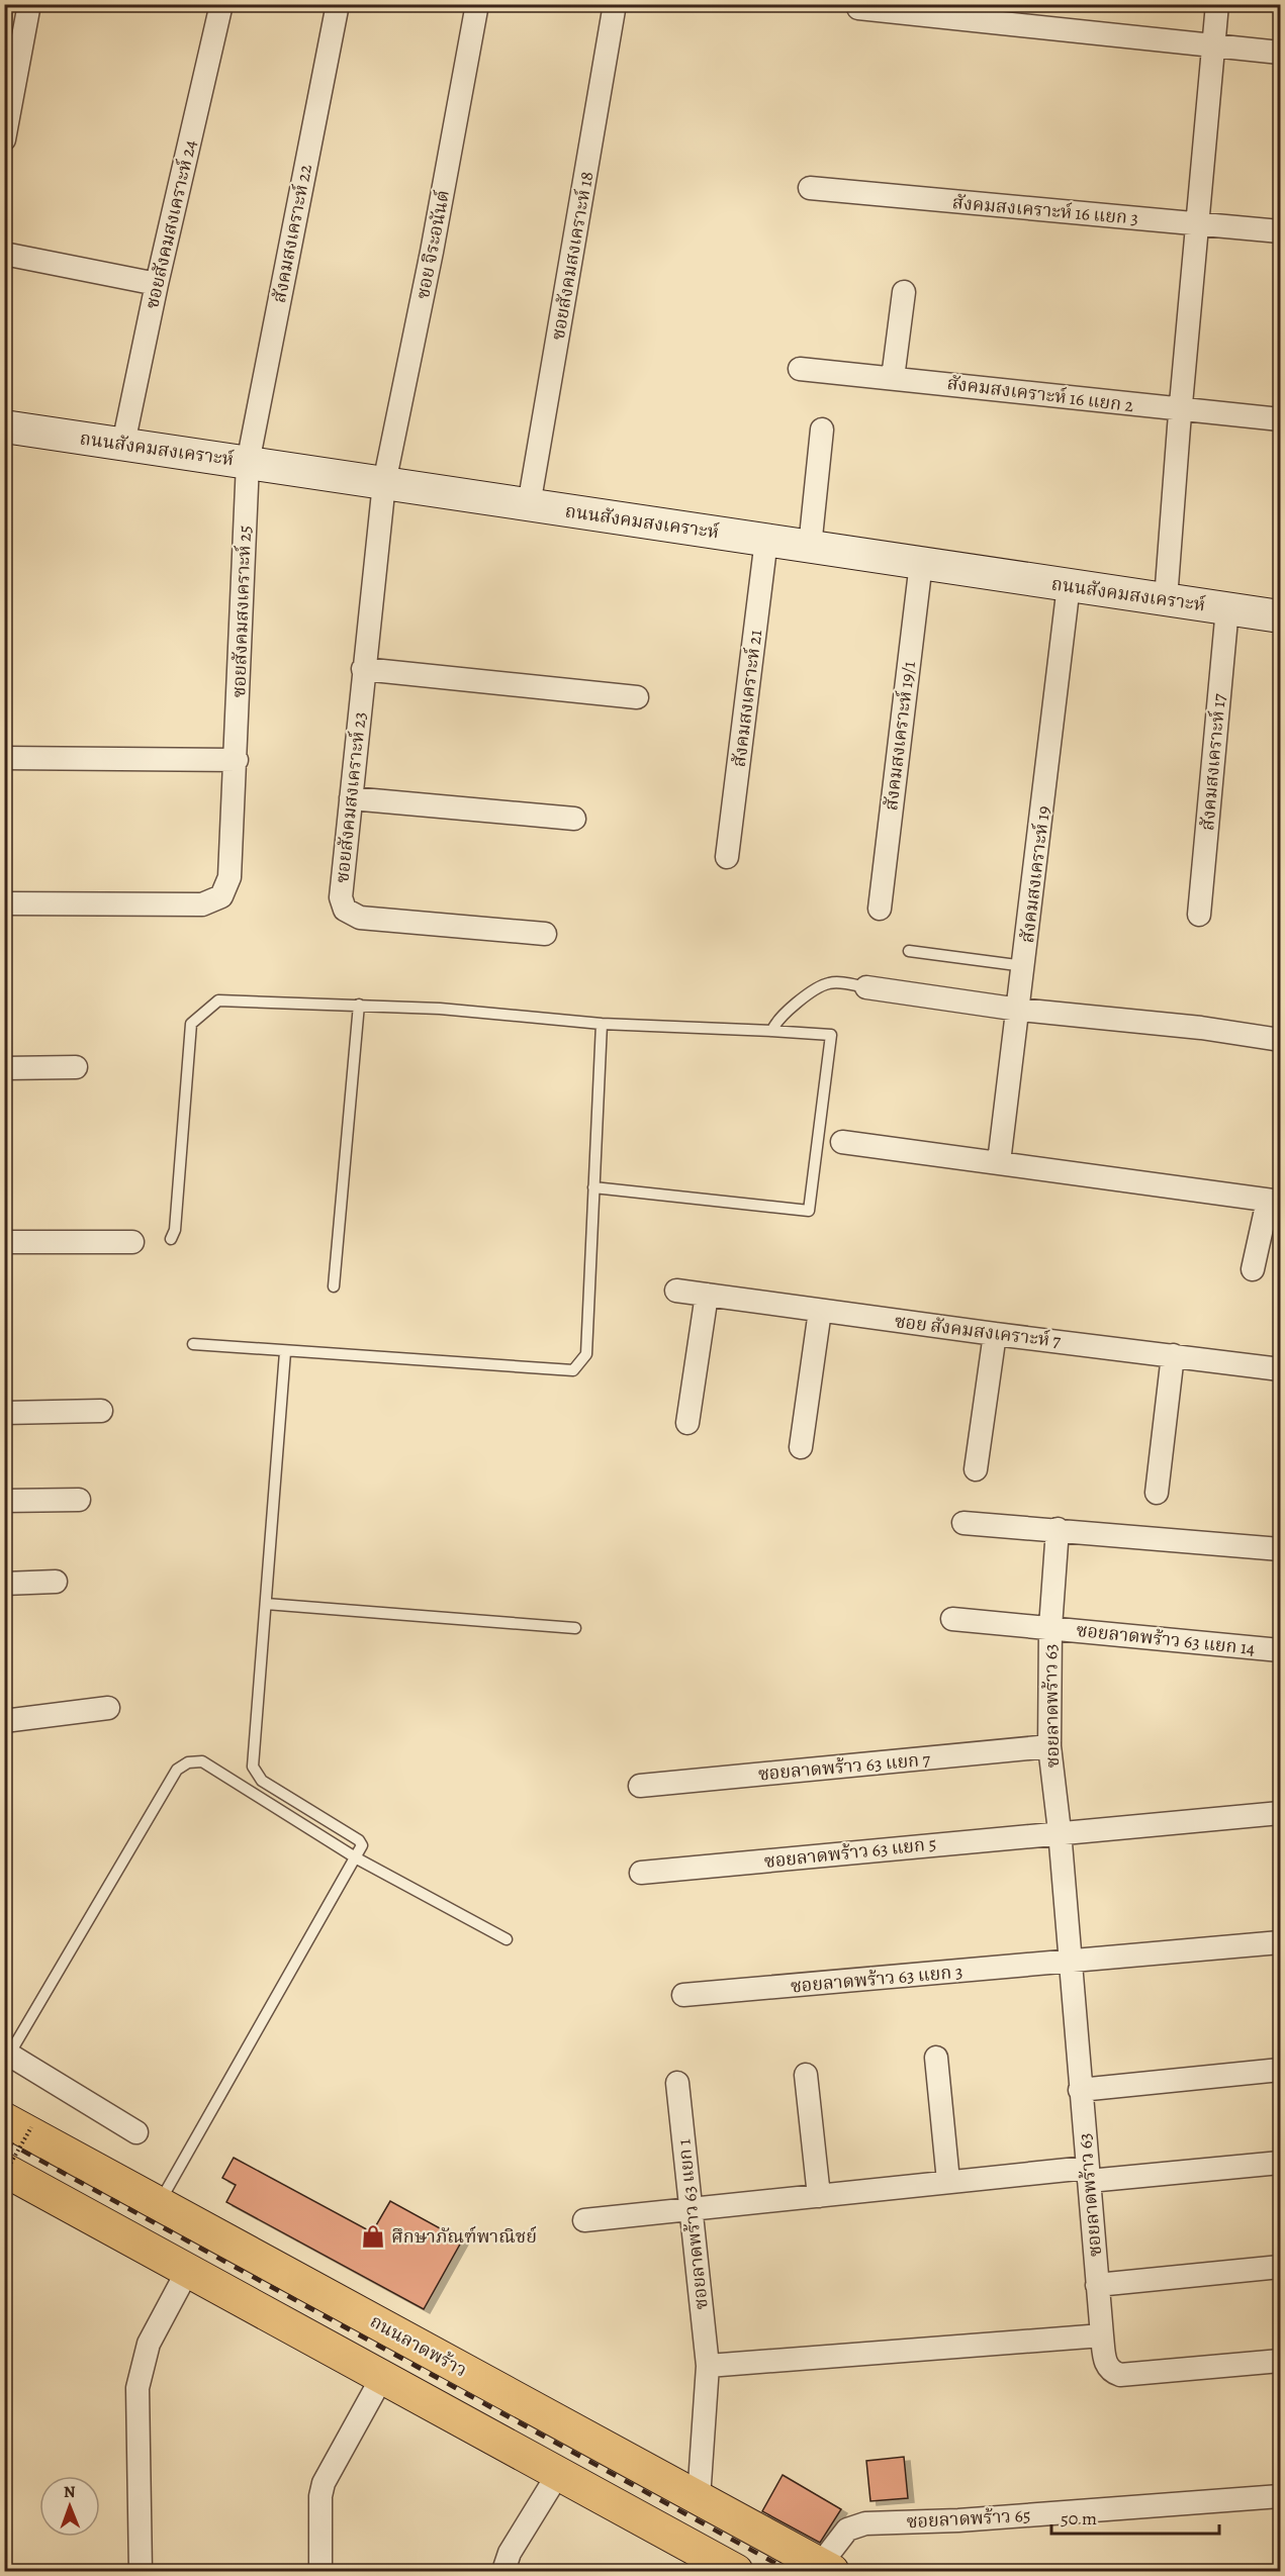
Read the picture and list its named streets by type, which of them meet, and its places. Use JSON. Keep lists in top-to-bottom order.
{
  "streets": {
    "main road": ["ถนนสังคมสงเคราะห์", "ถนนลาดพร้าว"],
    "street": [
      "สังคมสงเคราะห์ 16 แยก 3",
      "ซอยสังคมสงเคราะห์ 24",
      "สังคมสงเคราะห์ 22",
      "ซอย จิระอนันต์",
      "ซอยสังคมสงเคราะห์ 18",
      "สังคมสงเคราะห์ 16 แยก 2",
      "ซอยสังคมสงเคราะห์ 25",
      "สังคมสงเคราะห์ 21",
      "สังคมสงเคราะห์ 19/1",
      "สังคมสงเคราะห์ 17",
      "ซอยสังคมสงเคราะห์ 23",
      "สังคมสงเคราะห์ 19",
      "ซอย สังคมสงเคราะห์ 7",
      "ซอยลาดพร้าว 63 แยก 14",
      "ซอยลาดพร้าว 63",
      "ซอยลาดพร้าว 63 แยก 7",
      "ซอยลาดพร้าว 63 แยก 5",
      "ซอยลาดพร้าว 63 แยก 3",
      "ซอยลาดพร้าว 63 แยก 1",
      "ซอยลาดพร้าว 65"
    ]
  },
  "crossings": [
    ["ซอยสังคมสงเคราะห์ 24", "ถนนสังคมสงเคราะห์"],
    ["สังคมสงเคราะห์ 22", "ถนนสังคมสงเคราะห์"],
    ["สังคมสงเคราะห์ 22", "ซอยสังคมสงเคราะห์ 25"],
    ["ซอย จิระอนันต์", "ถนนสังคมสงเคราะห์"],
    ["ซอย จิระอนันต์", "ซอยสังคมสงเคราะห์ 23"],
    ["ซอยสังคมสงเคราะห์ 18", "ถนนสังคมสงเคราะห์"],
    ["ถนนสังคมสงเคราะห์", "ซอยสังคมสงเคราะห์ 25"],
    ["ถนนสังคมสงเคราะห์", "สังคมสงเคราะห์ 21"],
    ["ถนนสังคมสงเคราะห์", "สังคมสงเคราะห์ 19/1"],
    ["ถนนสังคมสงเคราะห์", "สังคมสงเคราะห์ 17"],
    ["ถนนสังคมสงเคราะห์", "ซอยสังคมสงเคราะห์ 23"],
    ["ถนนสังคมสงเคราะห์", "สังคมสงเคราะห์ 19"],
    ["ซอยลาดพร้าว 63 แยก 14", "ซอยลาดพร้าว 63"],
    ["ซอยลาดพร้าว 63", "ซอยลาดพร้าว 63 แยก 7"],
    ["ซอยลาดพร้าว 63", "ซอยลาดพร้าว 63 แยก 5"],
    ["ซอยลาดพร้าว 63", "ซอยลาดพร้าว 63 แยก 3"],
    ["ถนนลาดพร้าว", "ซอยลาดพร้าว 65"]
  ],
  "places": {
    "shop": ["ศึกษาภัณฑ์พาณิชย์"]
  },
  "scale_bar": "50 m",
  "north": "top"
}
